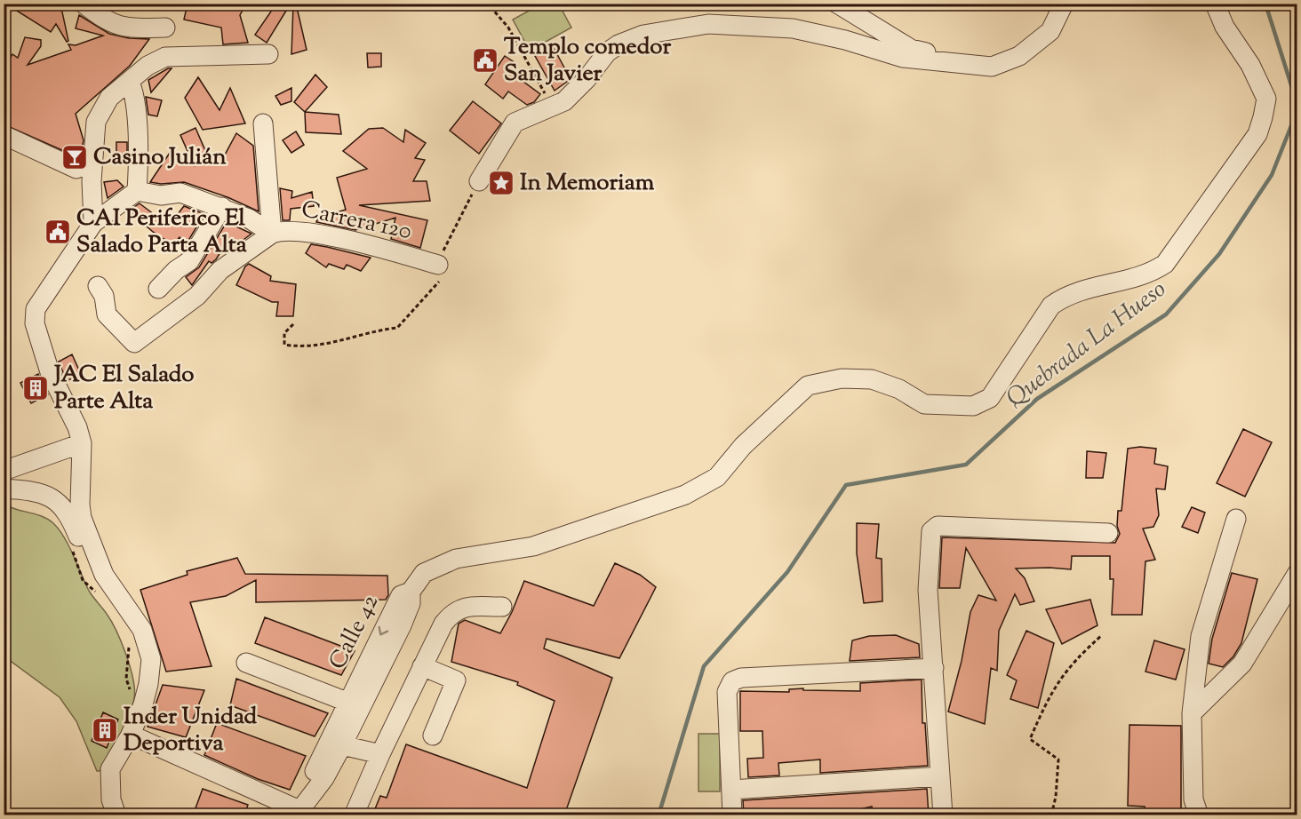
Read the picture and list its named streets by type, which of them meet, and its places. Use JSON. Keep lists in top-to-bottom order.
{
  "streets": {
    "street": ["Carrera 120", "Calle 42"]
  },
  "water": ["Quebrada La Hueso"],
  "places": {
    "public building": ["Templo comedor San Javier", "CAI Periferico El Salado Parta Alta"],
    "bar": ["Casino Julián"],
    "place": ["In Memoriam"],
    "building": ["JAC El Salado Parte Alta", "Inder Unidad Deportiva"]
  }
}
